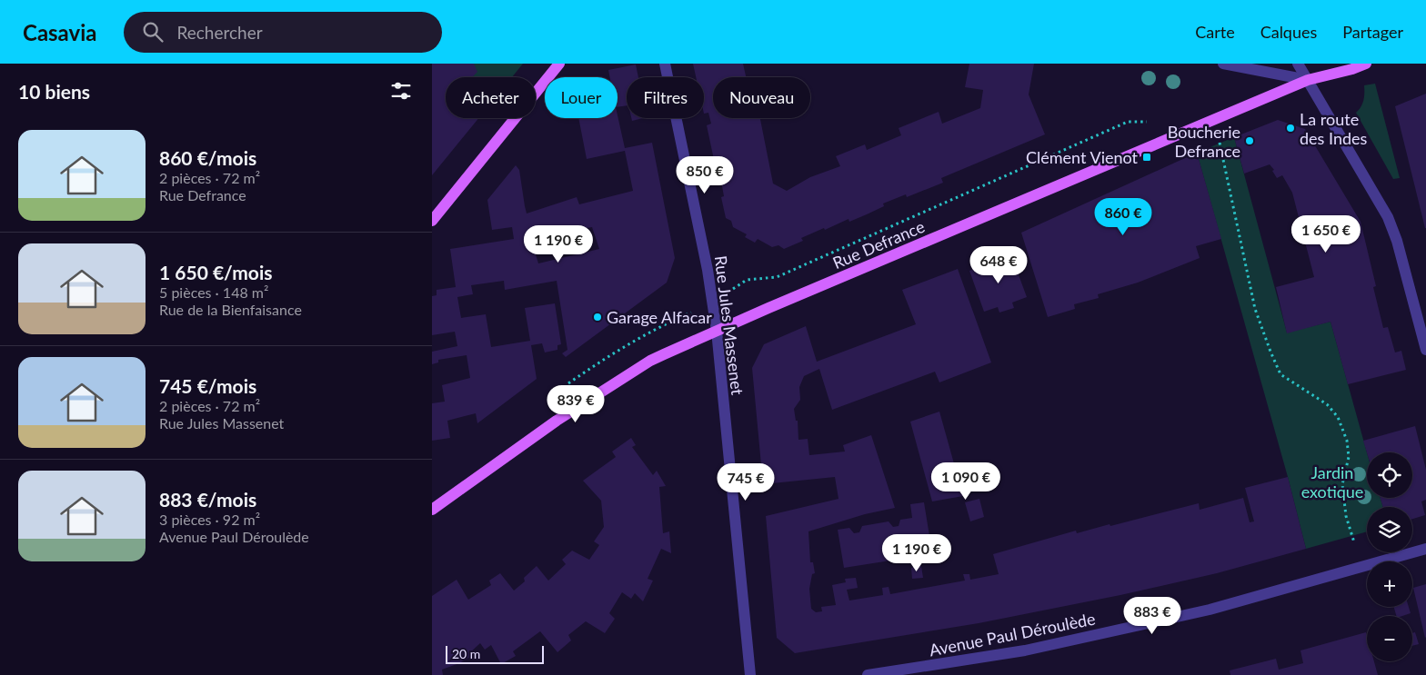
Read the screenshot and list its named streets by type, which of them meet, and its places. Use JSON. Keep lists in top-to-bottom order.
{
  "streets": {
    "main road": ["Rue Defrance"],
    "street": ["Rue Jules Massenet", "Avenue Paul Déroulède"]
  },
  "crossings": [
    ["Rue Defrance", "Rue Jules Massenet"]
  ],
  "parks": ["Jardin exotique"],
  "places": {
    "other": ["La route des Indes", "Boucherie Defrance", "Garage Alfacar"],
    "transit": ["Clément Vienot"]
  },
  "scale_bar": "20 m",
  "page": {
    "header": "Casavia",
    "search": "Rechercher",
    "nav": ["Carte", "Calques", "Partager"],
    "heading": "10 biens",
    "chip": [
      "Acheter",
      "Louer",
      "Filtres",
      "Nouveau"
    ],
    "list": [
      {
        "name": "860 €/mois",
        "note": "2 pièces · 72 m² · Rue Defrance"
      },
      {
        "name": "1 650 €/mois",
        "note": "5 pièces · 148 m² · Rue de la Bienfaisance"
      },
      {
        "name": "745 €/mois",
        "note": "2 pièces · 72 m² · Rue Jules Massenet"
      },
      {
        "name": "883 €/mois",
        "note": "3 pièces · 92 m² · Avenue Paul Déroulède"
      }
    ],
    "price": [
      "850 €",
      "860 €",
      "1 650 €",
      "1 190 €",
      "648 €",
      "839 €",
      "1 090 €",
      "745 €",
      "1 190 €",
      "883 €"
    ],
    "map_buttons": ["+", "−"],
    "scale": "20 m"
  }
}
